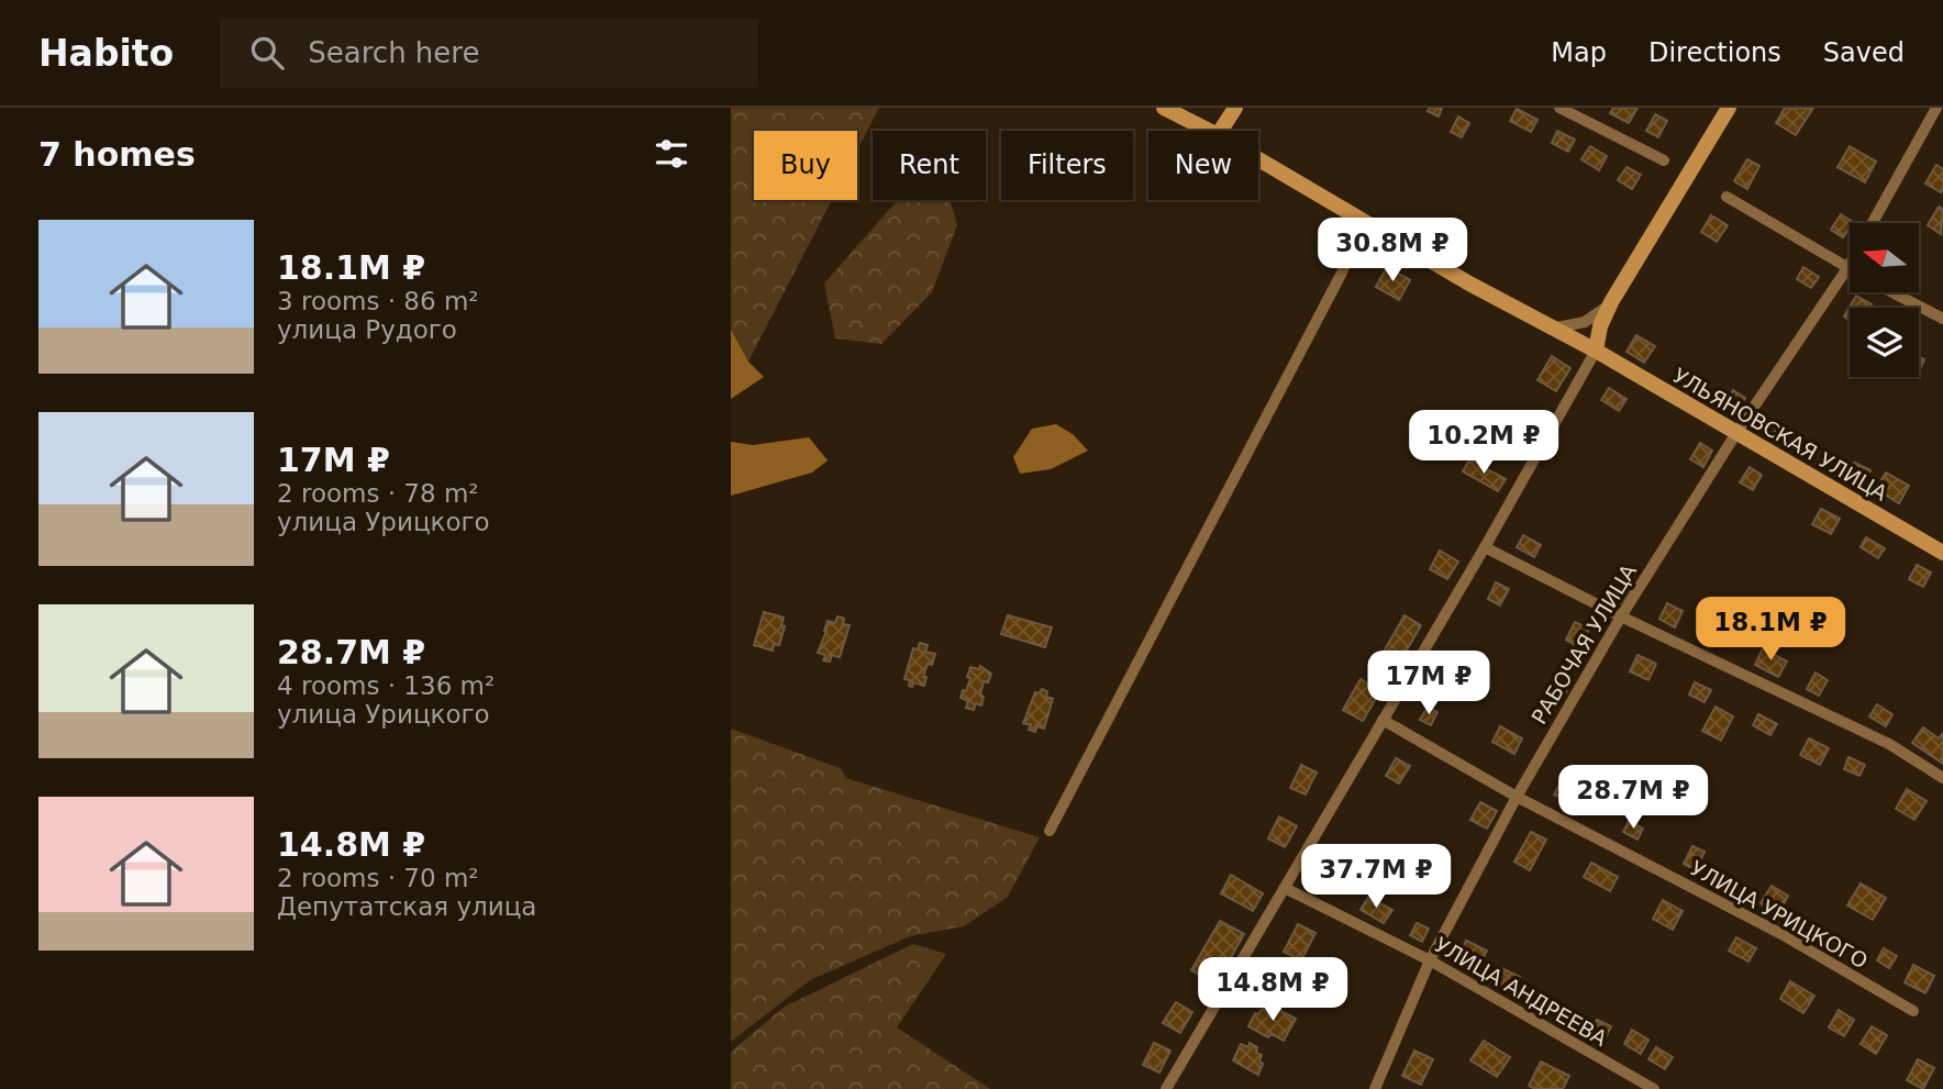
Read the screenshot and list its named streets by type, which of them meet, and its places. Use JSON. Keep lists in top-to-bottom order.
{
  "streets": {
    "main road": ["УЛЬЯНОВСКАЯ УЛИЦА"],
    "street": ["РАБОЧАЯ УЛИЦА", "УЛИЦА УРИЦКОГО", "УЛИЦА АНДРЕЕВА"]
  },
  "crossings": [
    ["УЛЬЯНОВСКАЯ УЛИЦА", "РАБОЧАЯ УЛИЦА"],
    ["РАБОЧАЯ УЛИЦА", "УЛИЦА УРИЦКОГО"],
    ["РАБОЧАЯ УЛИЦА", "УЛИЦА АНДРЕЕВА"]
  ],
  "north": "left",
  "page": {
    "header": "Habito",
    "search": "Search here",
    "nav": ["Map", "Directions", "Saved"],
    "heading": "7 homes",
    "chip": [
      "Buy",
      "Rent",
      "Filters",
      "New"
    ],
    "list": [
      {
        "name": "18.1M ₽",
        "note": "3 rooms · 86 m² · улица Рудого"
      },
      {
        "name": "17M ₽",
        "note": "2 rooms · 78 m² · улица Урицкого"
      },
      {
        "name": "28.7M ₽",
        "note": "4 rooms · 136 m² · улица Урицкого"
      },
      {
        "name": "14.8M ₽",
        "note": "2 rooms · 70 m² · Депутатская улица"
      }
    ],
    "price": [
      "30.8M ₽",
      "10.2M ₽",
      "18.1M ₽",
      "17M ₽",
      "28.7M ₽",
      "37.7M ₽",
      "14.8M ₽"
    ]
  }
}
